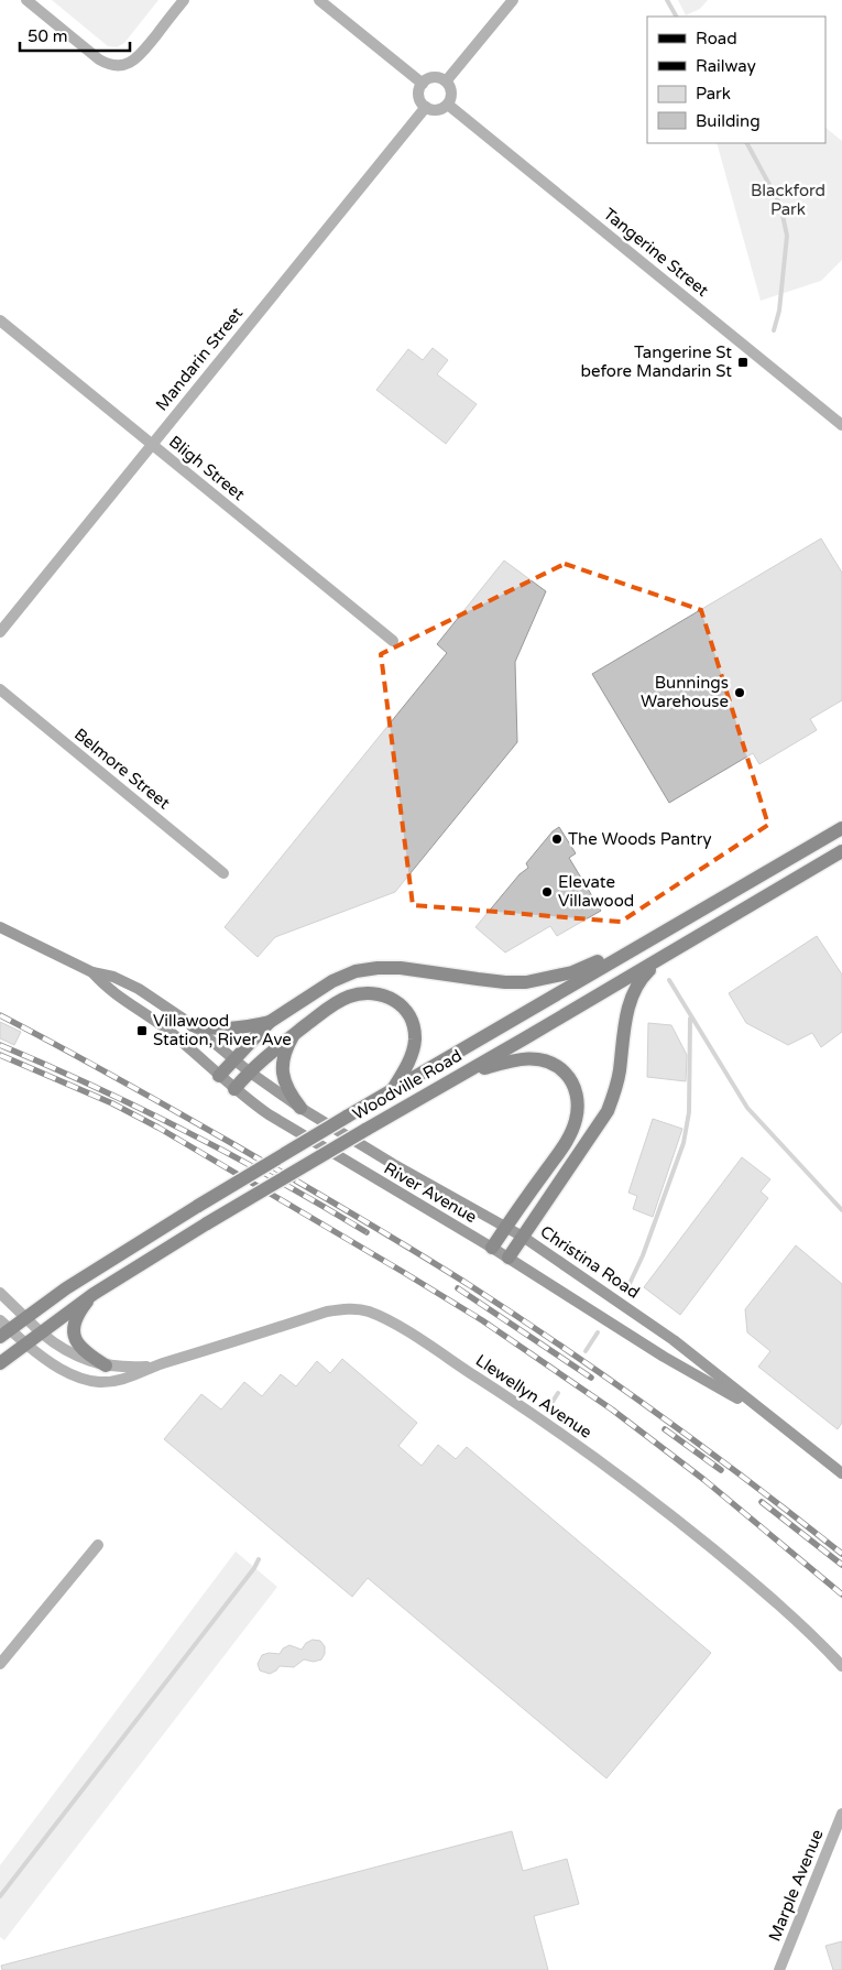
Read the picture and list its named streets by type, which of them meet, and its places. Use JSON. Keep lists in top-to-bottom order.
{
  "streets": {
    "main road": ["Woodville Road", "River Avenue", "Christina Road"],
    "street": [
      "Tangerine Street",
      "Mandarin Street",
      "Bligh Street",
      "Belmore Street",
      "Llewellyn Avenue",
      "Marple Avenue"
    ]
  },
  "crossings": [
    ["Tangerine Street", "Mandarin Street"],
    ["Mandarin Street", "Bligh Street"],
    ["Woodville Road", "Llewellyn Avenue"],
    ["River Avenue", "Christina Road"]
  ],
  "parks": ["Blackford Park"],
  "places": {
    "transit": ["Tangerine St before Mandarin St", "Villawood Station, River Ave"],
    "other": ["Bunnings Warehouse", "The Woods Pantry", "Elevate Villawood"]
  },
  "legend": [
    "Road",
    "Railway",
    "Park",
    "Building"
  ],
  "scale_bar": "50 m"
}
